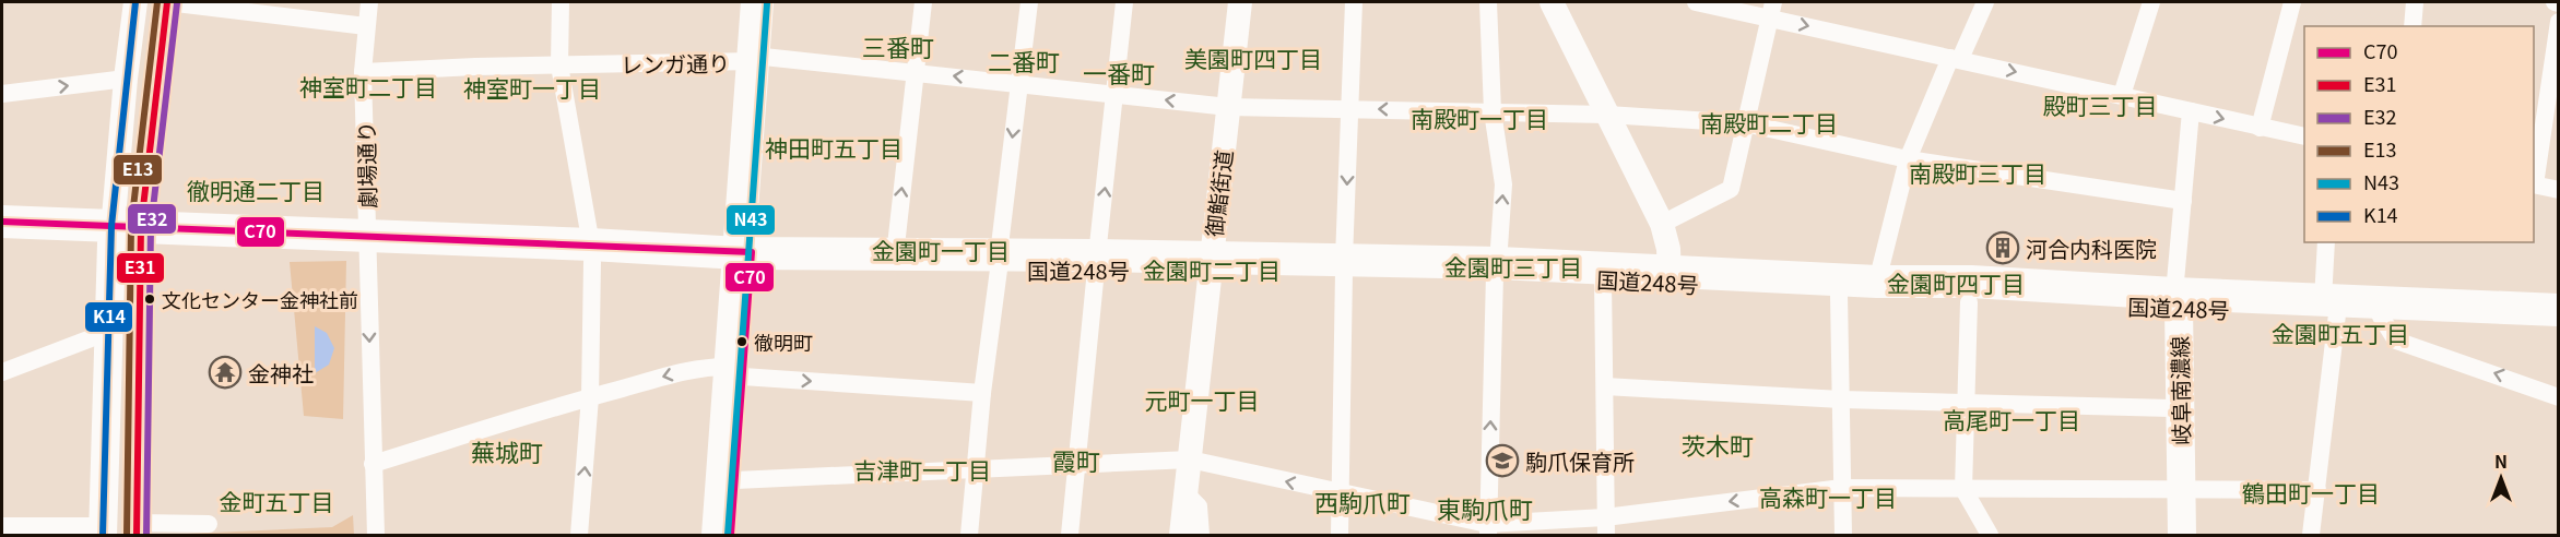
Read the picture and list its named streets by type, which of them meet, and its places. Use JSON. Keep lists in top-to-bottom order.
{
  "streets": {
    "highway": ["国道248号"],
    "main road": ["岐阜南濃線"],
    "street": ["レンガ通り", "劇場通り", "御鮨街道"]
  },
  "crossings": [
    ["レンガ通り", "劇場通り"],
    ["レンガ通り", "御鮨街道"],
    ["御鮨街道", "国道248号"],
    ["国道248号", "岐阜南濃線"]
  ],
  "one_way": ["劇場通り"],
  "districts": [
    "三番町",
    "美園町四丁目",
    "二番町",
    "一番町",
    "神室町二丁目",
    "神室町一丁目",
    "殿町三丁目",
    "南殿町一丁目",
    "南殿町二丁目",
    "神田町五丁目",
    "南殿町三丁目",
    "徹明通二丁目",
    "金園町一丁目",
    "金園町三丁目",
    "金園町二丁目",
    "金園町四丁目",
    "金園町五丁目",
    "元町一丁目",
    "高尾町一丁目",
    "茨木町",
    "蕪城町",
    "霞町",
    "吉津町一丁目",
    "鶴田町一丁目",
    "高森町一丁目",
    "金町五丁目",
    "西駒爪町",
    "東駒爪町"
  ],
  "places": {
    "building": ["河合内科医院"],
    "other": ["文化センター金神社前", "徹明町"],
    "temple": ["金神社"],
    "school or university": ["駒爪保育所"]
  },
  "lines": [
    "transit line E31",
    "transit line E13",
    "transit line K14",
    "transit line E32",
    "transit line N43",
    "transit line C70"
  ],
  "legend": [
    "C70",
    "E31",
    "E32",
    "E13",
    "N43",
    "K14"
  ],
  "north": "top"
}
